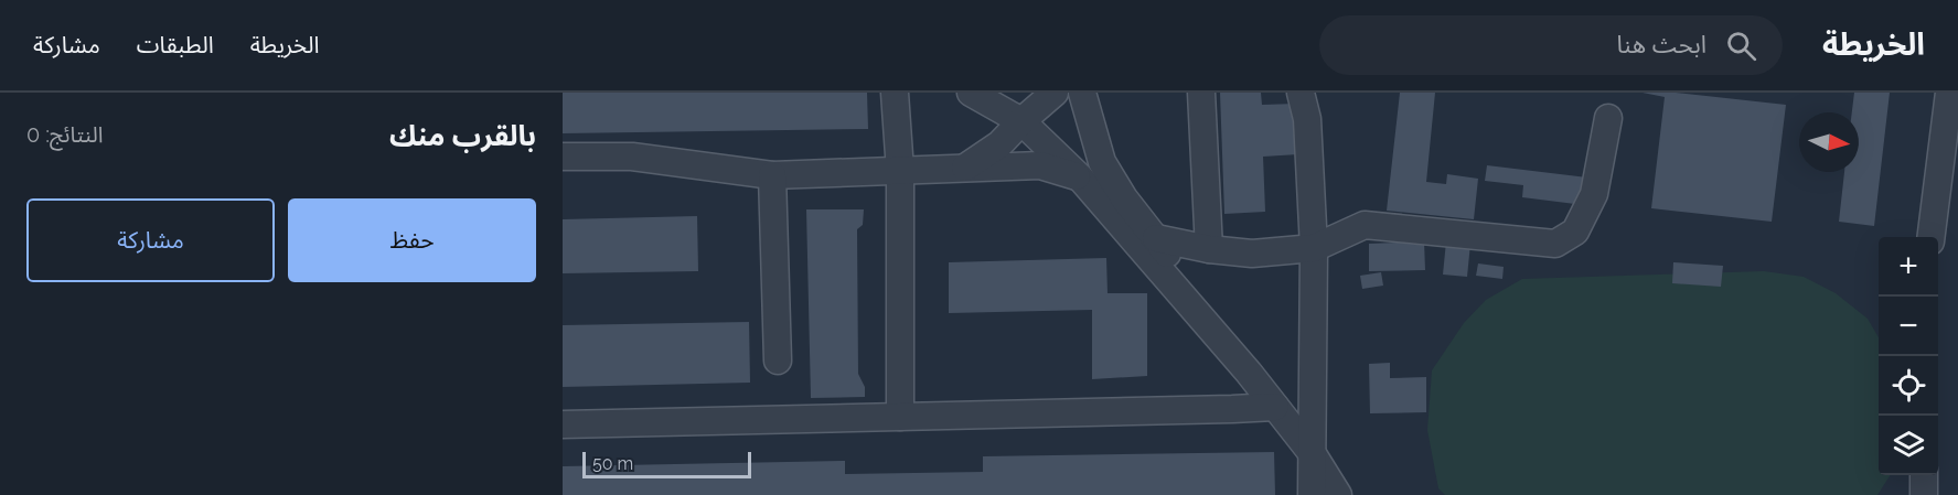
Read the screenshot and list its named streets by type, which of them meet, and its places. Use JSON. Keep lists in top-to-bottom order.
{
  "scale_bar": "50 m",
  "north": "right",
  "page": {
    "header": "الخريطة",
    "search": "ابحث هنا",
    "nav": ["الخريطة", "الطبقات", "مشاركة"],
    "heading": ["بالقرب منك", "النتائج: 0"],
    "buttons": ["حفظ", "مشاركة"],
    "map_buttons": ["+", "−"],
    "scale": "50 m"
  }
}
